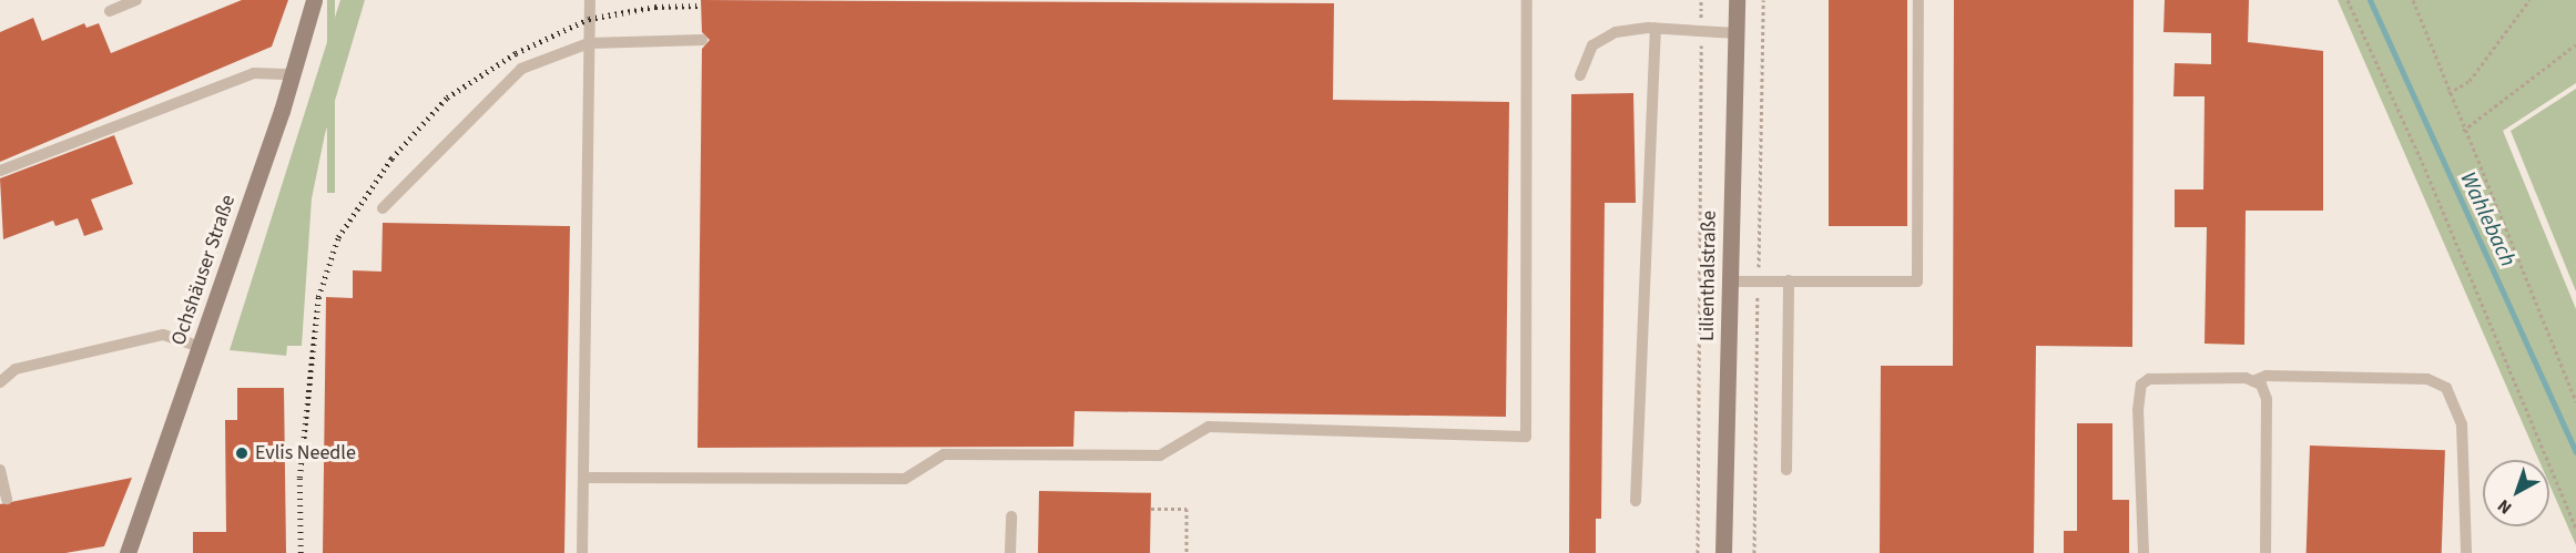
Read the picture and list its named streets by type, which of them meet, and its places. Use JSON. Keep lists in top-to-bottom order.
{
  "streets": {
    "street": ["Ochshäuser Straße", "Lilienthalstraße"]
  },
  "water": ["Wahlebach"],
  "places": ["Evlis Needle"],
  "north": "bottom left"
}
